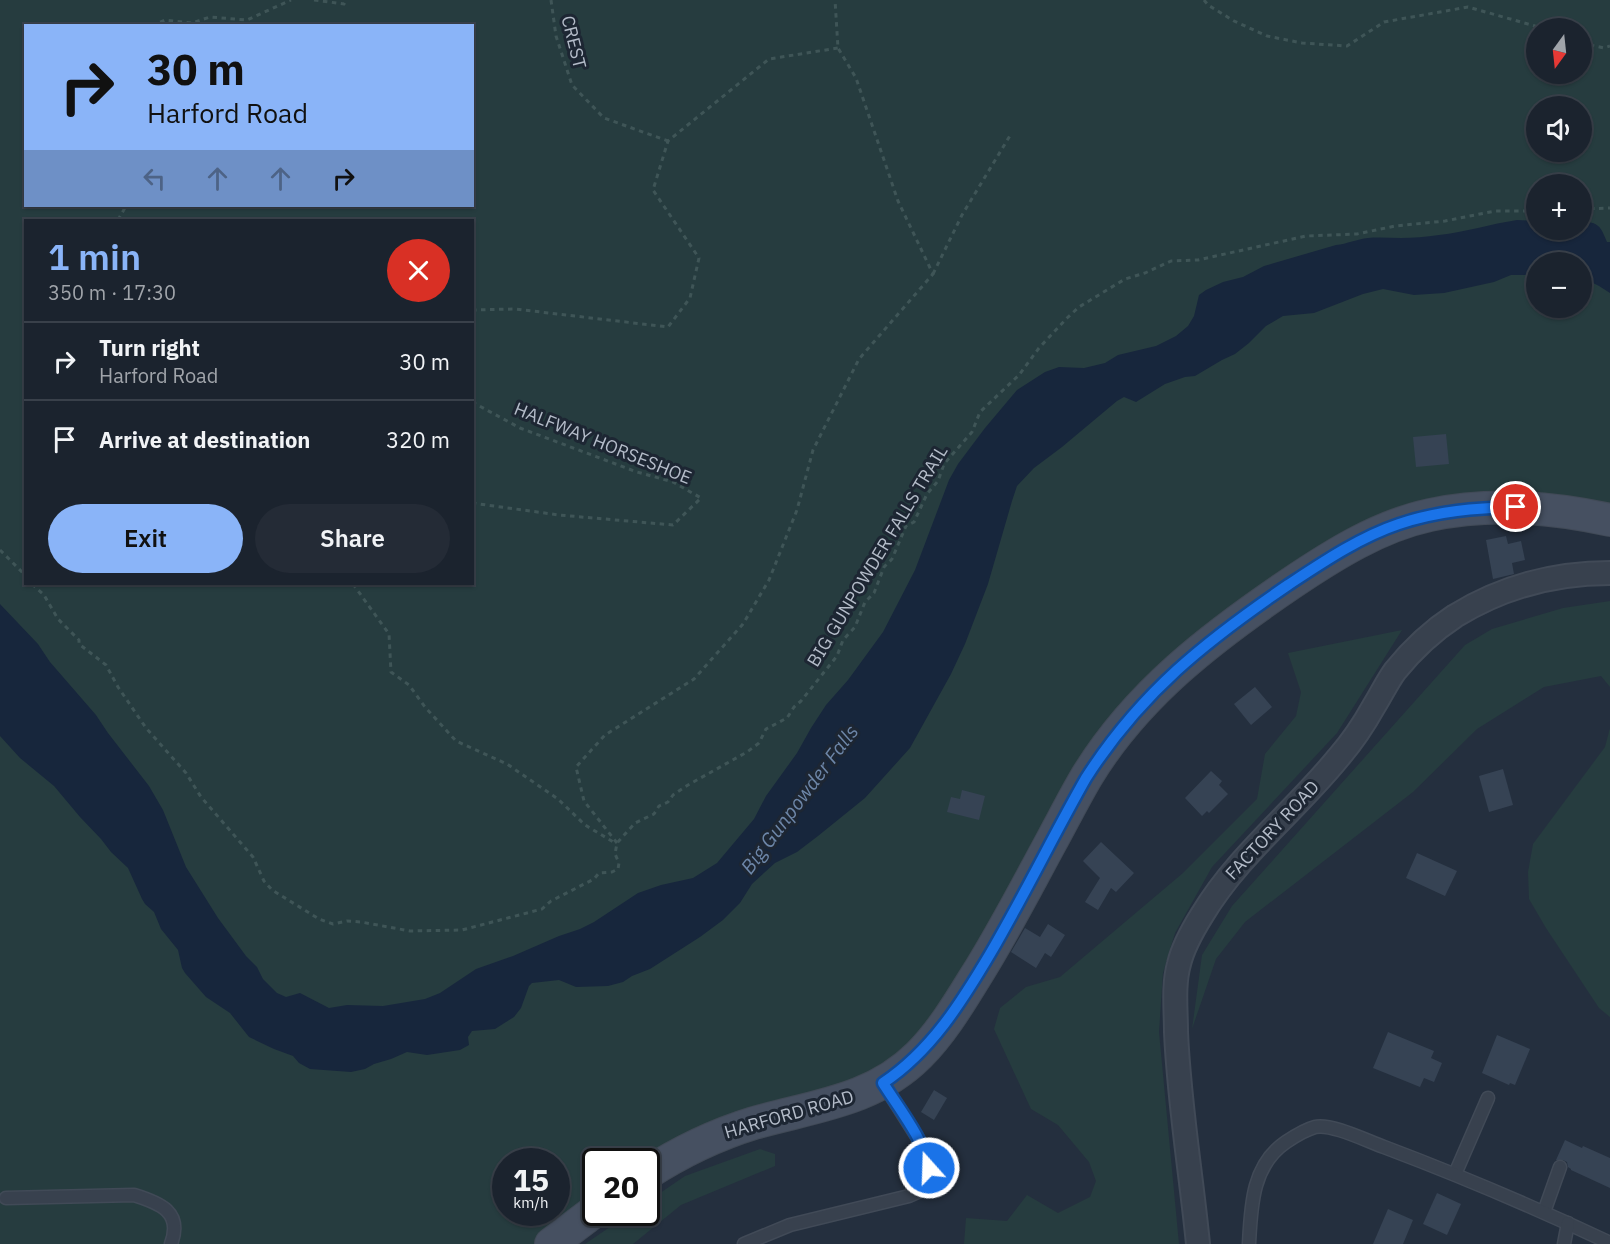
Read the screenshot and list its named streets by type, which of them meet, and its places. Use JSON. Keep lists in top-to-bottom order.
{
  "streets": {
    "main road": ["HARFORD ROAD"],
    "street": ["FACTORY ROAD"],
    "path": ["CREST", "HALFWAY HORSESHOE", "BIG GUNPOWDER FALLS TRAIL"]
  },
  "water": ["Big Gunpowder Falls"],
  "north": "bottom",
  "page": {
    "map_buttons": ["+", "−"],
    "turn": ["30 m", "Harford Road"],
    "heading": ["1 min", "350 m · 17:30"],
    "list": [
      {
        "name": "Turn right",
        "note": "Harford Road",
        "value": "30 m"
      },
      {
        "name": "Arrive at destination",
        "value": "320 m"
      }
    ],
    "buttons": ["Exit", "Share"],
    "speed": "15 km/h",
    "limit": "20"
  }
}
